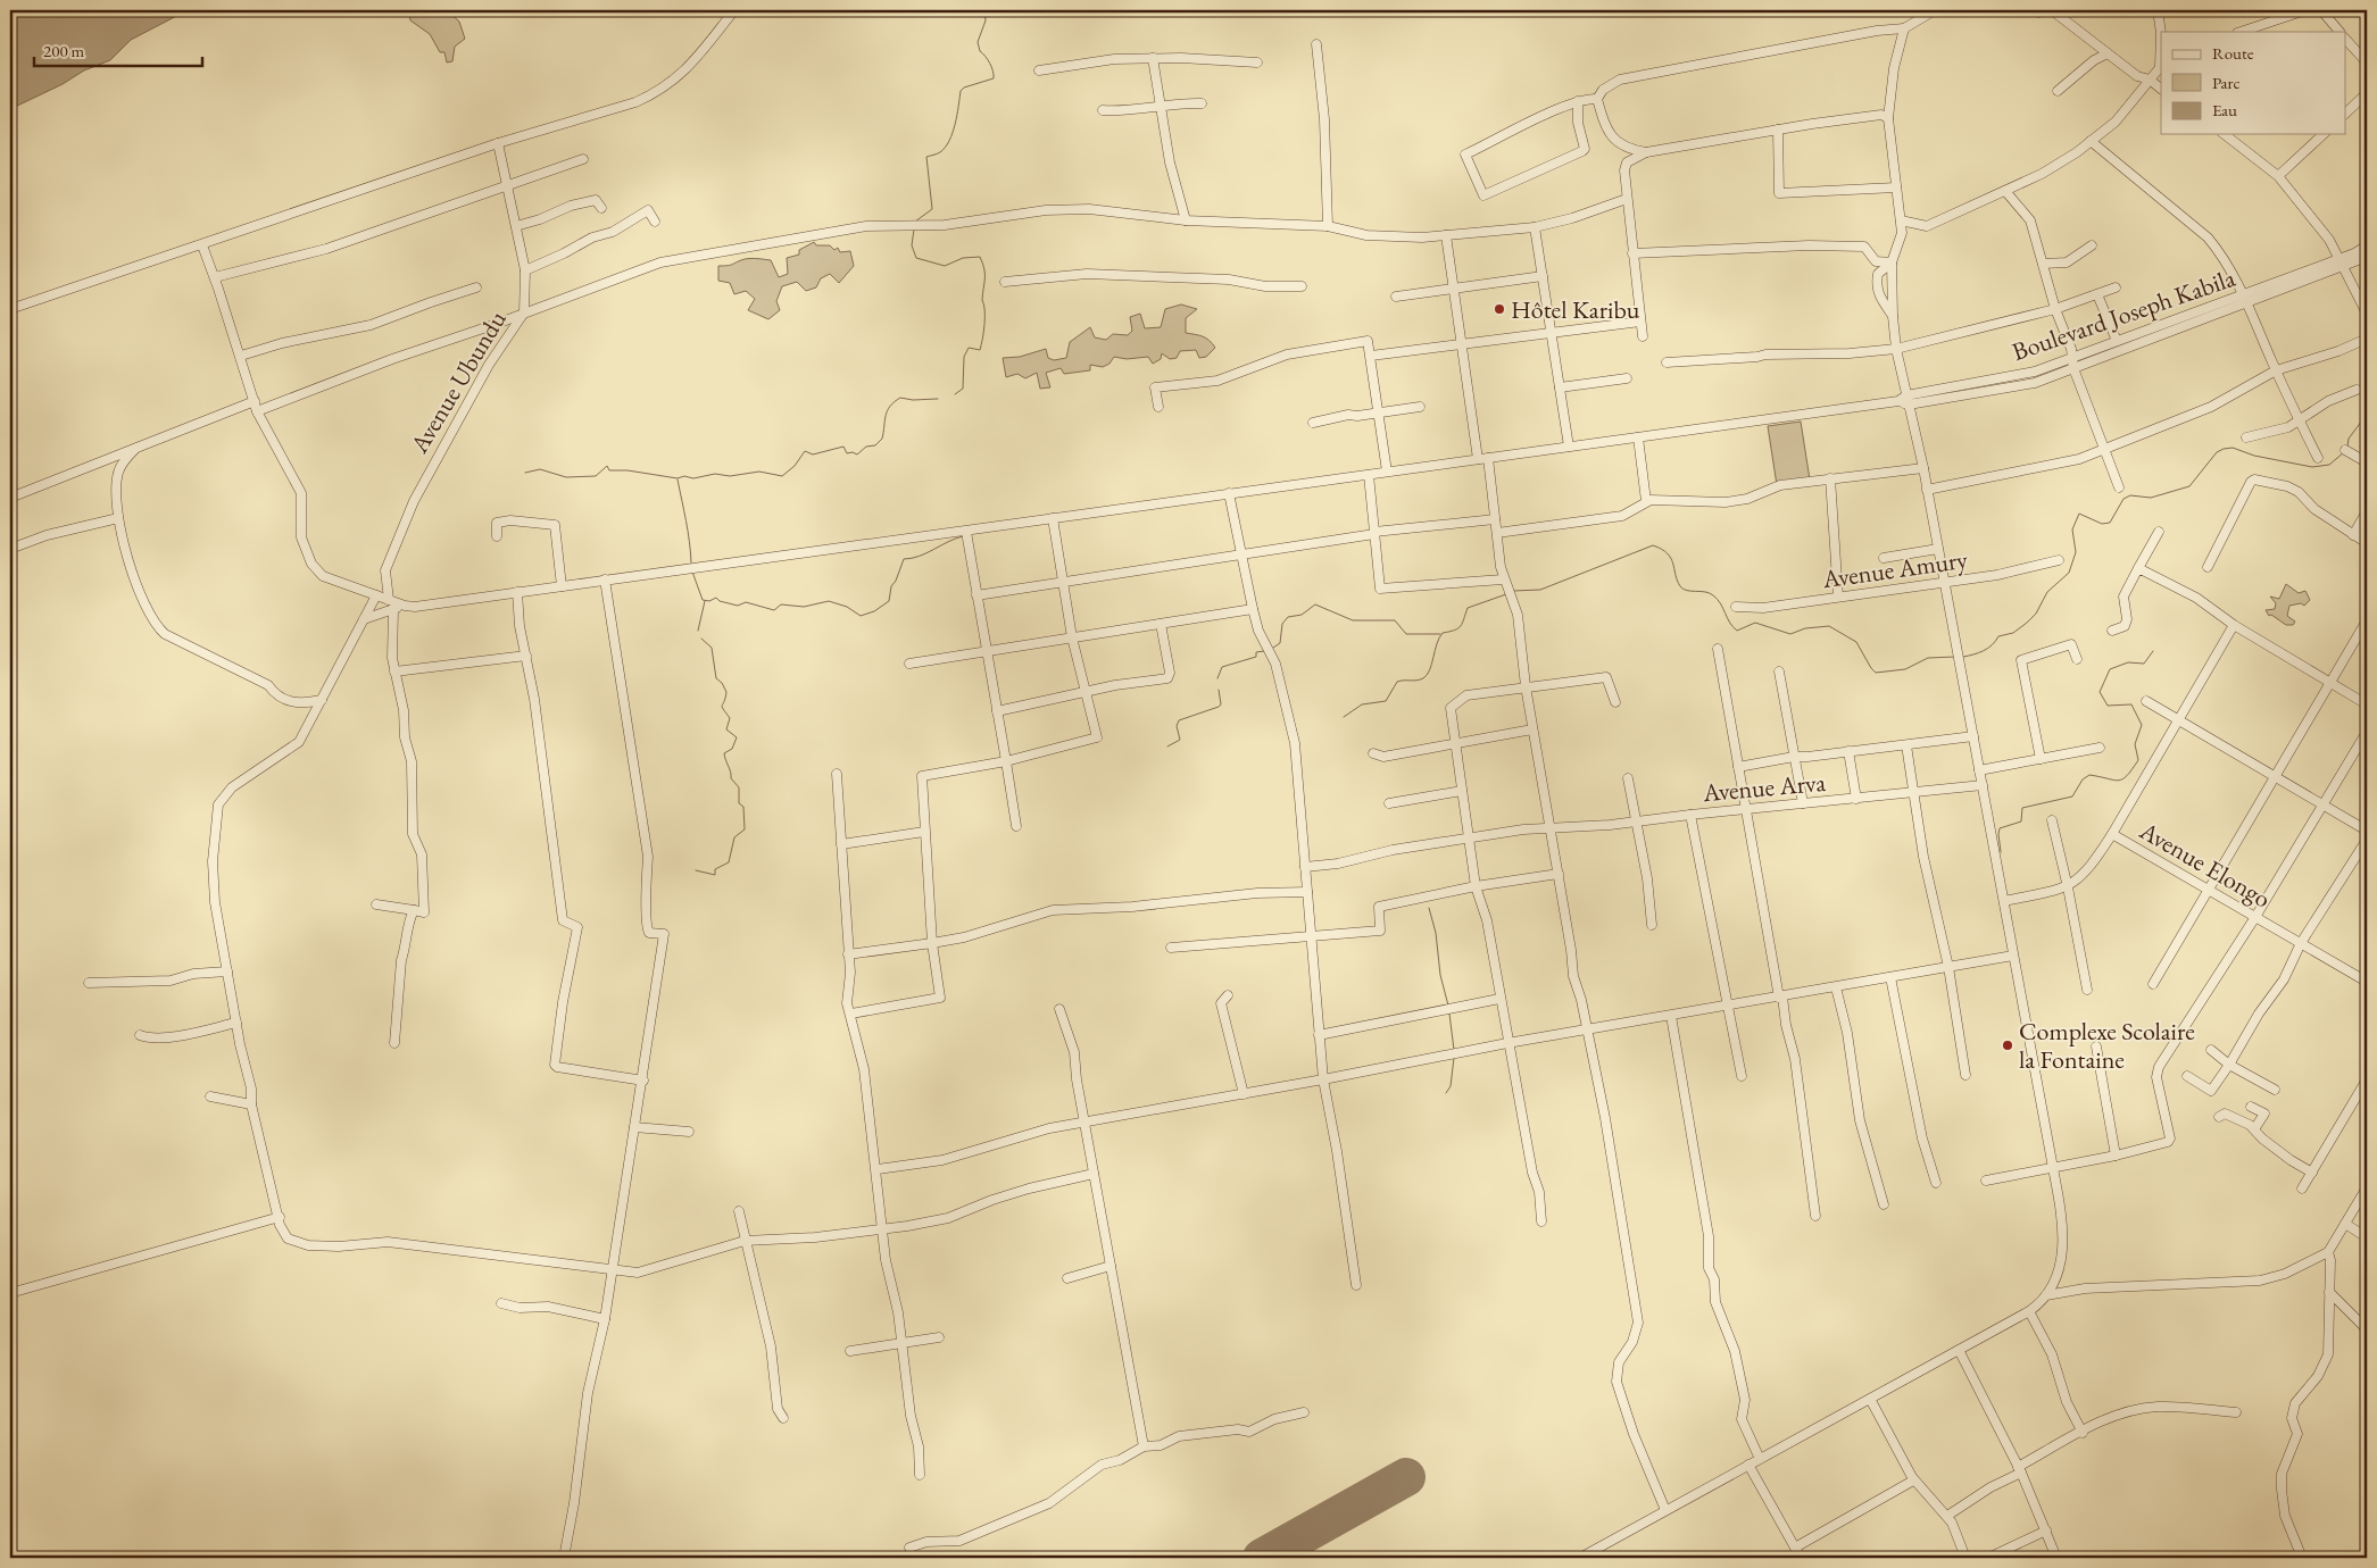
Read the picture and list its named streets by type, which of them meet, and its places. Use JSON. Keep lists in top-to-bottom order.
{
  "streets": {
    "street": [
      "Boulevard Joseph Kabila",
      "Avenue Ubundu",
      "Avenue Amury",
      "Avenue Arva",
      "Avenue Elongo"
    ]
  },
  "places": ["Hôtel Karibu", "Complexe Scolaire la Fontaine"],
  "legend": ["Route", "Parc", "Eau"],
  "scale_bar": "200 m"
}
